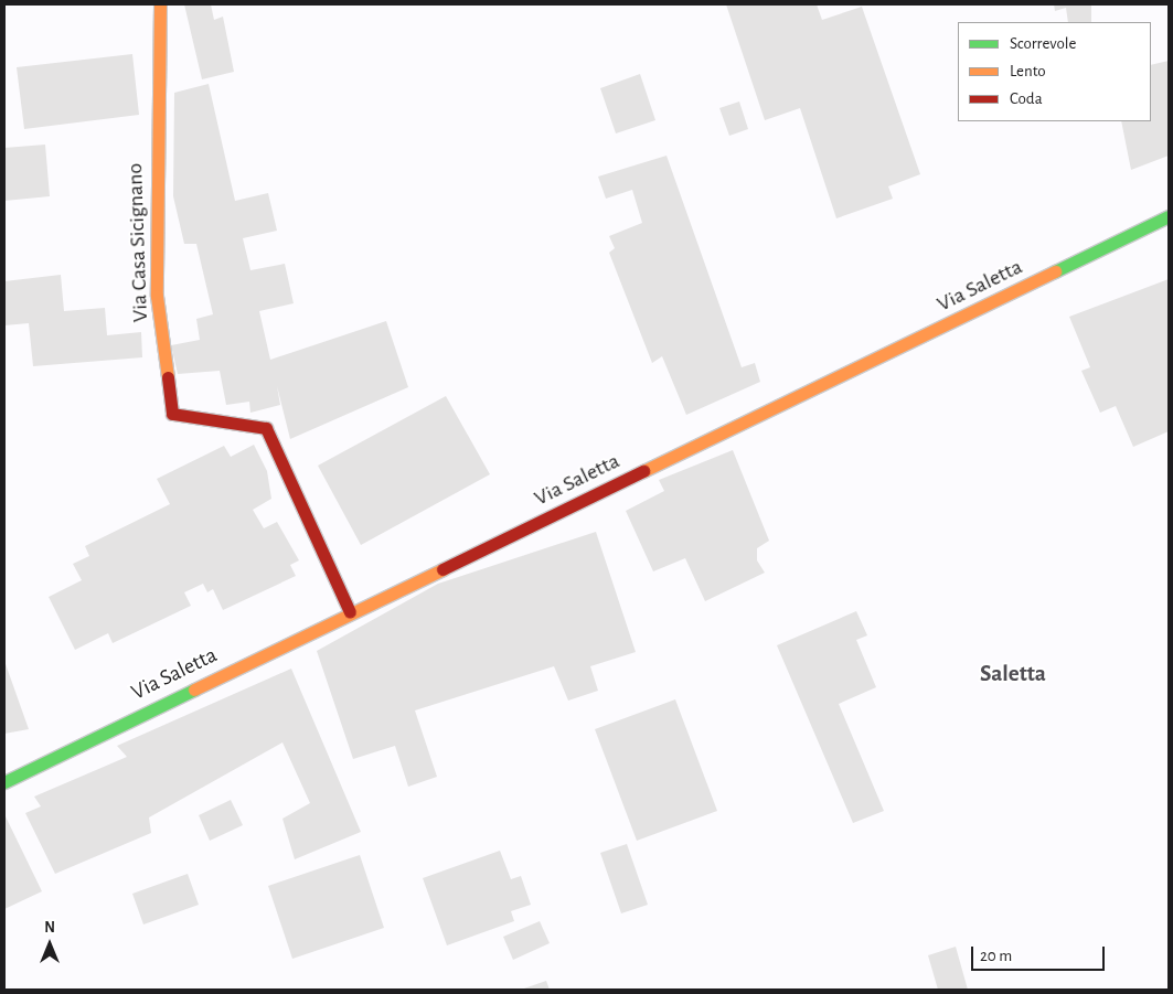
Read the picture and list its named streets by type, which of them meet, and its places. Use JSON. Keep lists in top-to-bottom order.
{
  "streets": {
    "street": ["Via Casa Sicignano", "Via Saletta"]
  },
  "crossings": [
    ["Via Casa Sicignano", "Via Saletta"]
  ],
  "districts": ["Saletta"],
  "legend": ["Scorrevole", "Lento", "Coda"],
  "scale_bar": "20 m",
  "north": "top"
}
